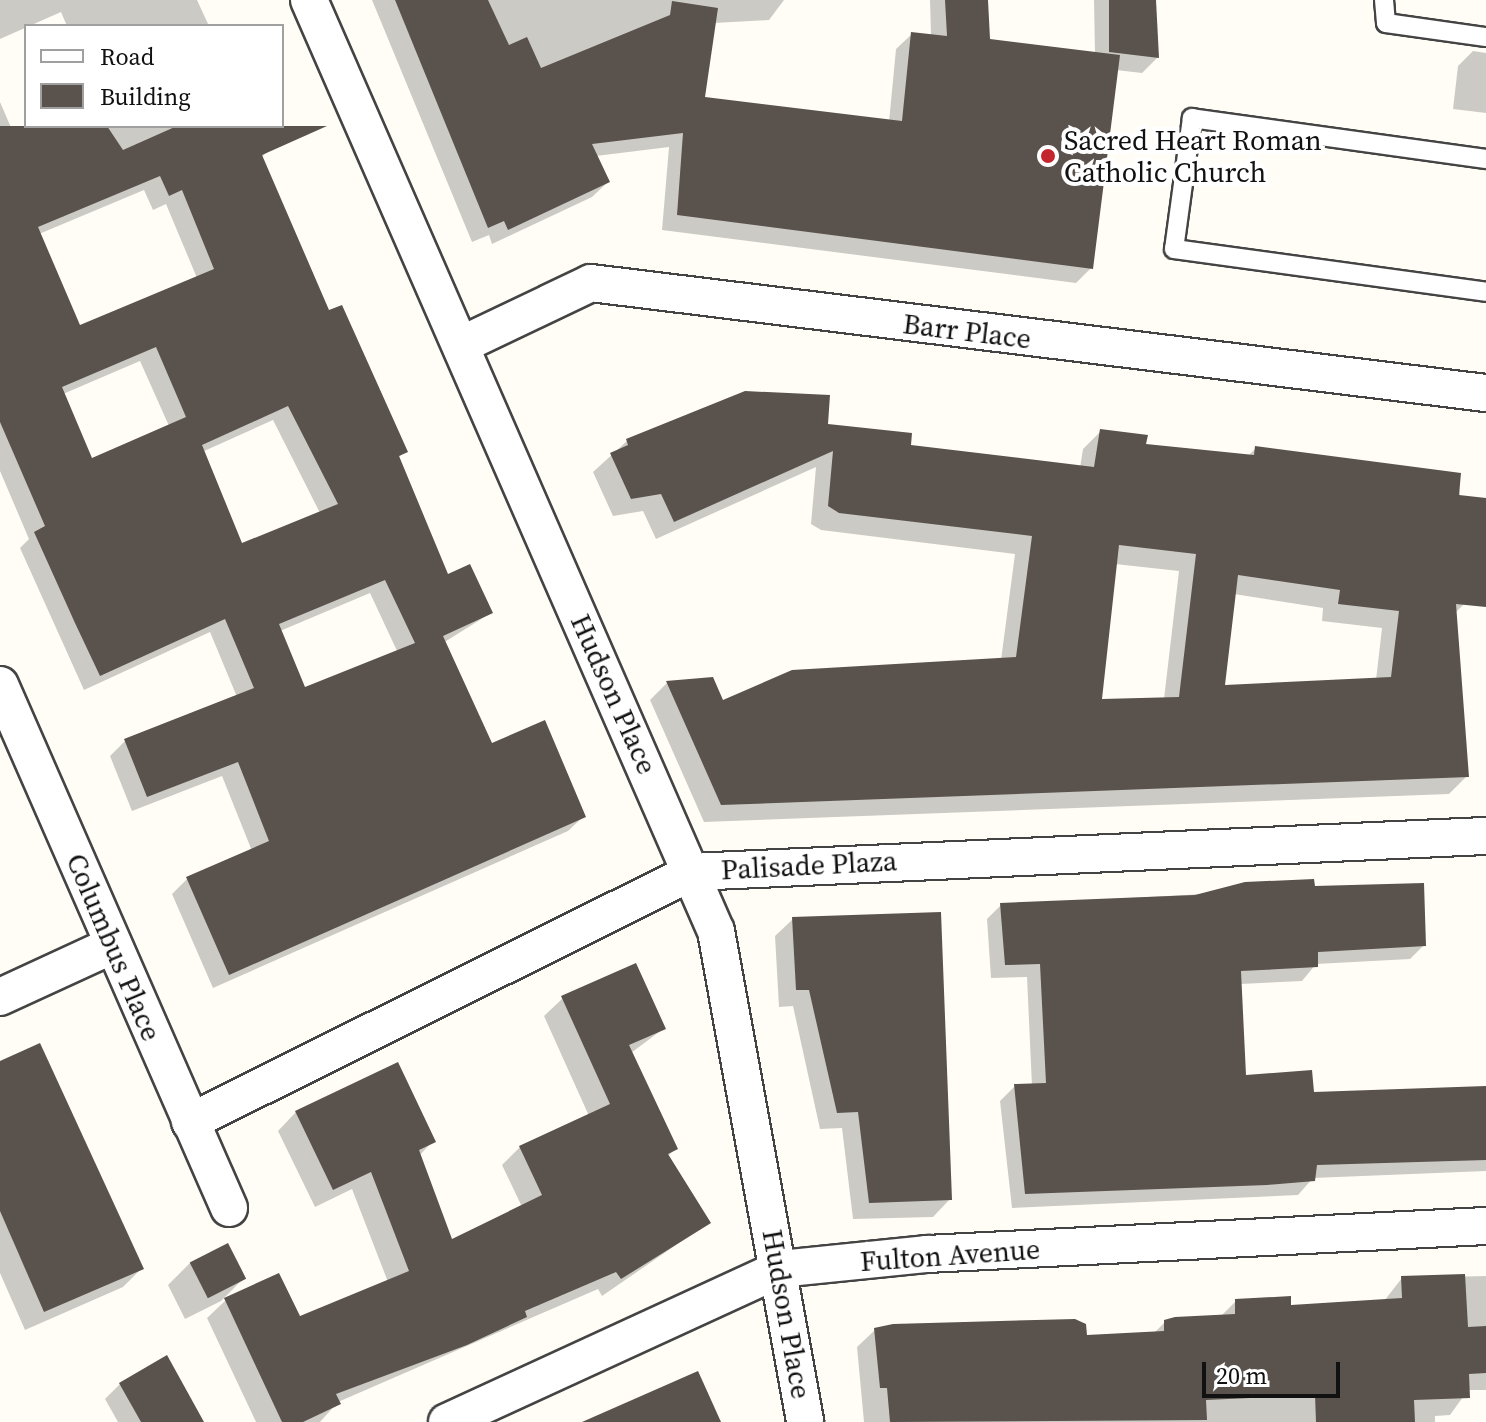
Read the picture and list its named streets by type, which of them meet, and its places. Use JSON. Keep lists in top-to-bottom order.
{
  "streets": {
    "street": [
      "Barr Place",
      "Hudson Place",
      "Palisade Plaza",
      "Columbus Place",
      "Fulton Avenue"
    ]
  },
  "crossings": [
    ["Barr Place", "Hudson Place"],
    ["Hudson Place", "Palisade Plaza"],
    ["Hudson Place", "Fulton Avenue"],
    ["Palisade Plaza", "Columbus Place"]
  ],
  "places": ["Sacred Heart Roman Catholic Church"],
  "legend": ["Road", "Building"],
  "scale_bar": "20 m"
}
